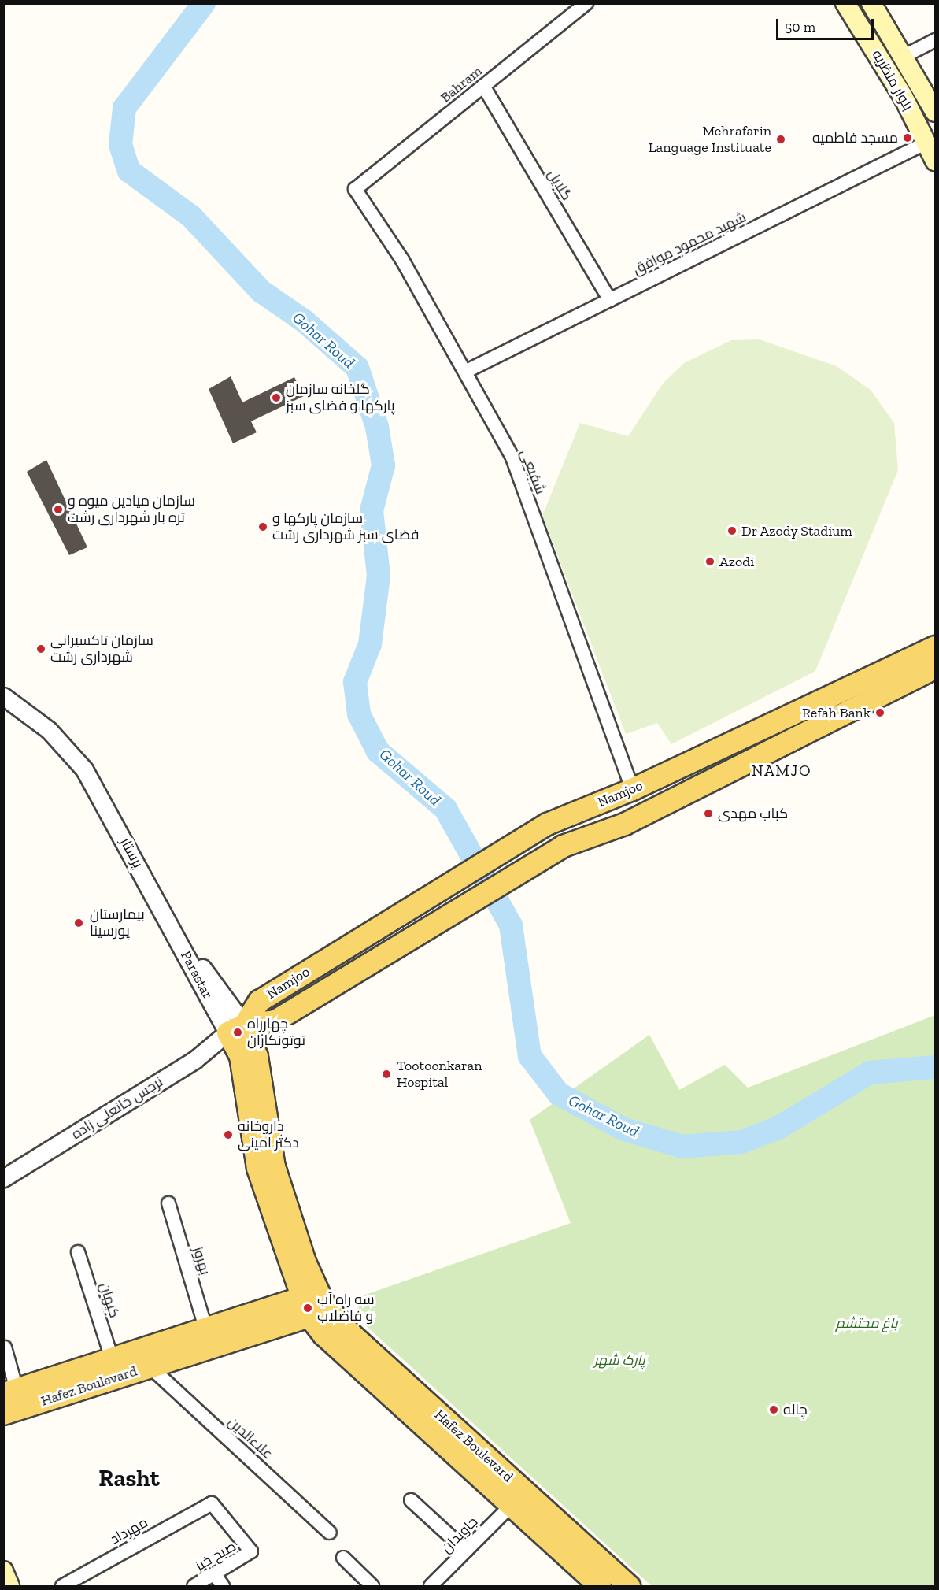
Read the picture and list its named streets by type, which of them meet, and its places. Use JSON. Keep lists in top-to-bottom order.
{
  "streets": {
    "main road": ["بلوار منظریه", "Namjoo", "Hafez Boulevard"],
    "street": [
      "Bahram",
      "گلایل",
      "شهید محمود موافق",
      "شفیعی",
      "پرستار",
      "Parastar",
      "نرجس خانعلی زاده",
      "بهروز",
      "کیهان",
      "علاءالدین",
      "مهرداد",
      "جاویدان",
      "صبح خیز"
    ]
  },
  "crossings": [
    ["بلوار منظریه", "شهید محمود موافق"],
    ["Bahram", "گلایل"],
    ["Bahram", "شفیعی"],
    ["گلایل", "شهید محمود موافق"],
    ["شهید محمود موافق", "شفیعی"],
    ["شفیعی", "Namjoo"],
    ["Namjoo", "Parastar"],
    ["Namjoo", "نرجس خانعلی زاده"],
    ["Namjoo", "Hafez Boulevard"],
    ["پرستار", "Parastar"],
    ["Parastar", "نرجس خانعلی زاده"],
    ["Parastar", "Hafez Boulevard"],
    ["نرجس خانعلی زاده", "Hafez Boulevard"],
    ["بهروز", "Hafez Boulevard"],
    ["کیهان", "Hafez Boulevard"],
    ["Hafez Boulevard", "علاءالدین"],
    ["Hafez Boulevard", "جاویدان"],
    ["مهرداد", "صبح خیز"]
  ],
  "districts": ["NAMJO", "Rasht"],
  "water": ["Gohar Roud"],
  "parks": ["باغ محتشم", "پارک شهر"],
  "places": [
    "مسجد فاطمیه",
    "Mehrafarin Language Instituate",
    "گلخانه سازمان پارکها و فضای سبز",
    "سازمان میادین میوه و تره بار شهرداری رشت",
    "سازمان پارکها و فضای سبز شهرداری رشت",
    "Dr Azody Stadium",
    "Azodi",
    "سازمان تاکسیرانی شهرداری رشت",
    "Refah Bank",
    "کباب مهدی",
    "بیمارستان پورسینا",
    "چهارراه توتونکاران",
    "Tootoonkaran Hospital",
    "داروخانه دکتر امینی",
    "سه راه آب و فاضلاب",
    "چاله"
  ],
  "scale_bar": "50 m"
}
